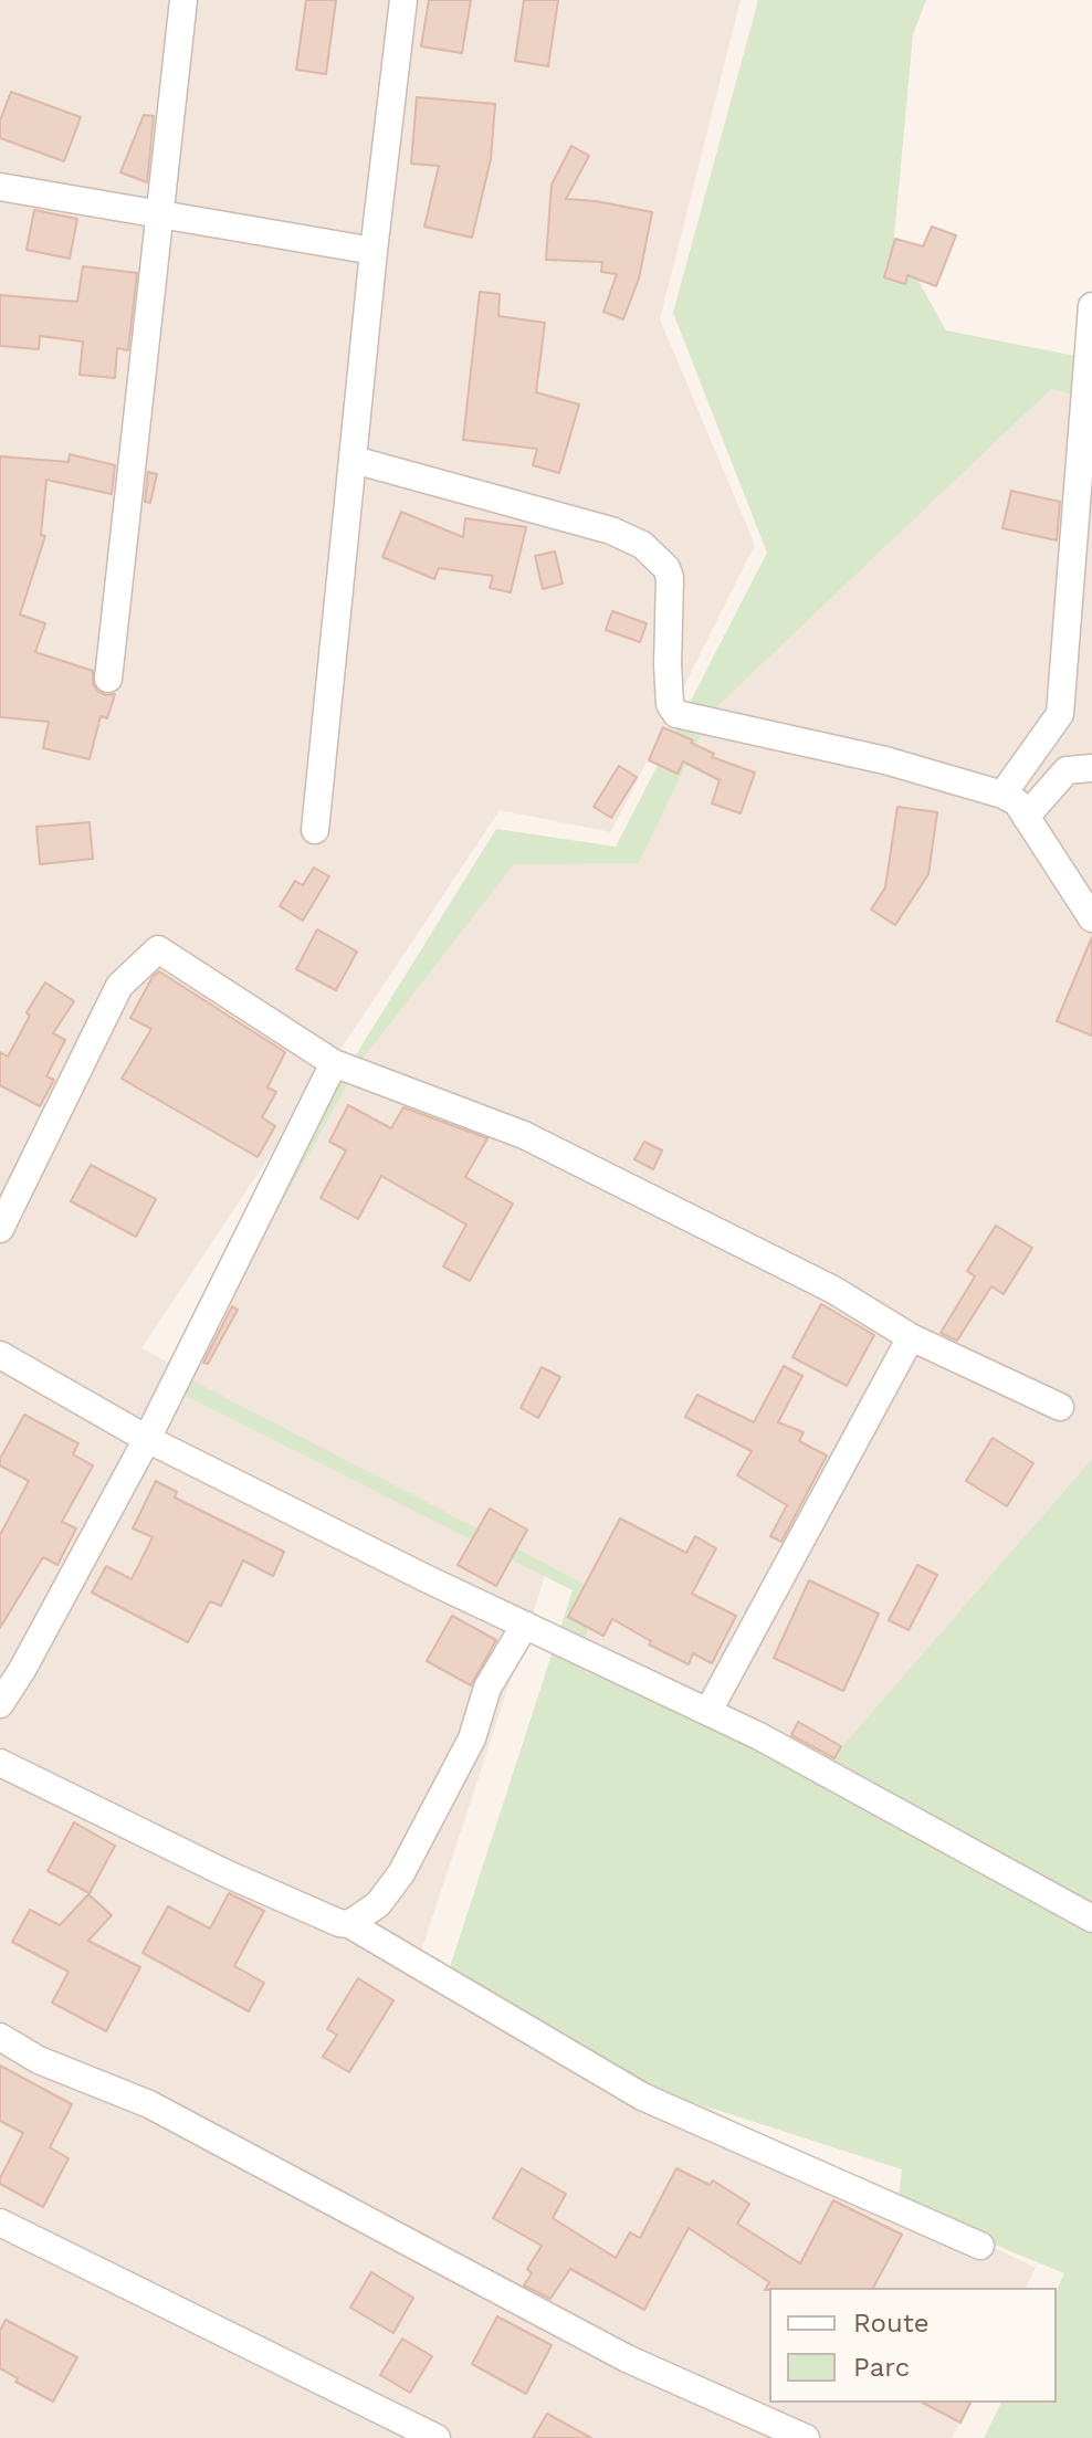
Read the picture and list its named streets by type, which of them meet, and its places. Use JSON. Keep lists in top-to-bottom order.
{
  "legend": ["Route", "Parc"]
}
